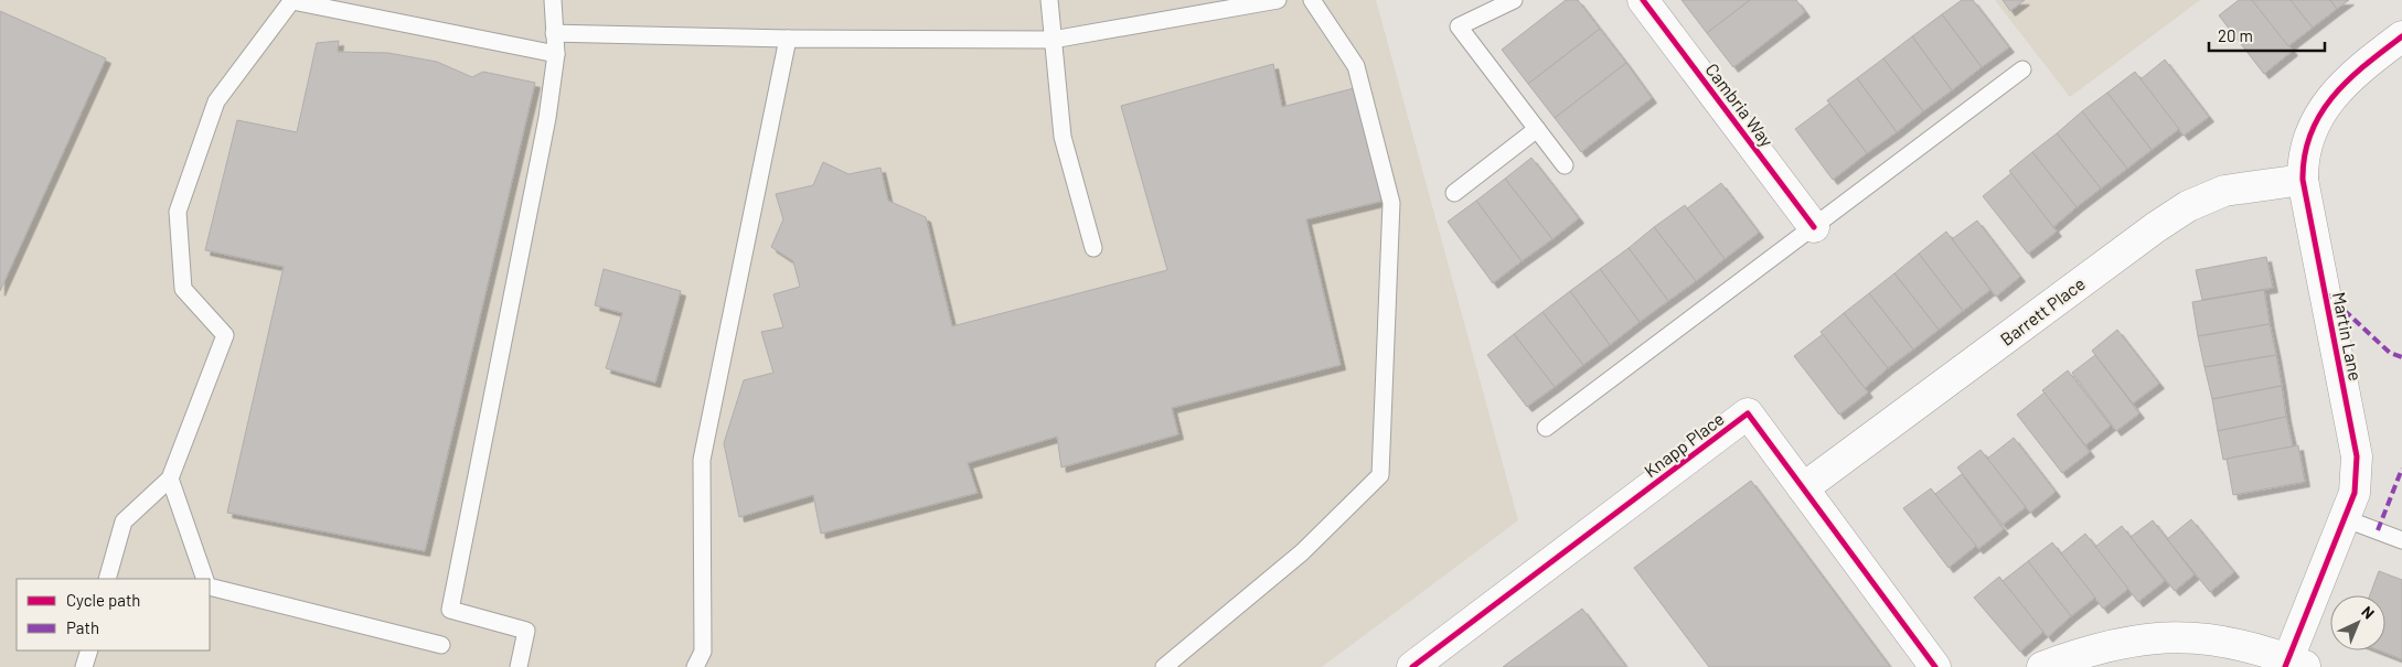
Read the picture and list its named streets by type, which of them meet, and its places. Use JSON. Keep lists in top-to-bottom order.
{
  "streets": {
    "street": [
      "Cambria Way",
      "Barrett Place",
      "Martin Lane",
      "Knapp Place"
    ]
  },
  "crossings": [
    ["Barrett Place", "Martin Lane"],
    ["Barrett Place", "Knapp Place"]
  ],
  "legend": ["Cycle path", "Path"],
  "scale_bar": "20 m",
  "north": "top right"
}
